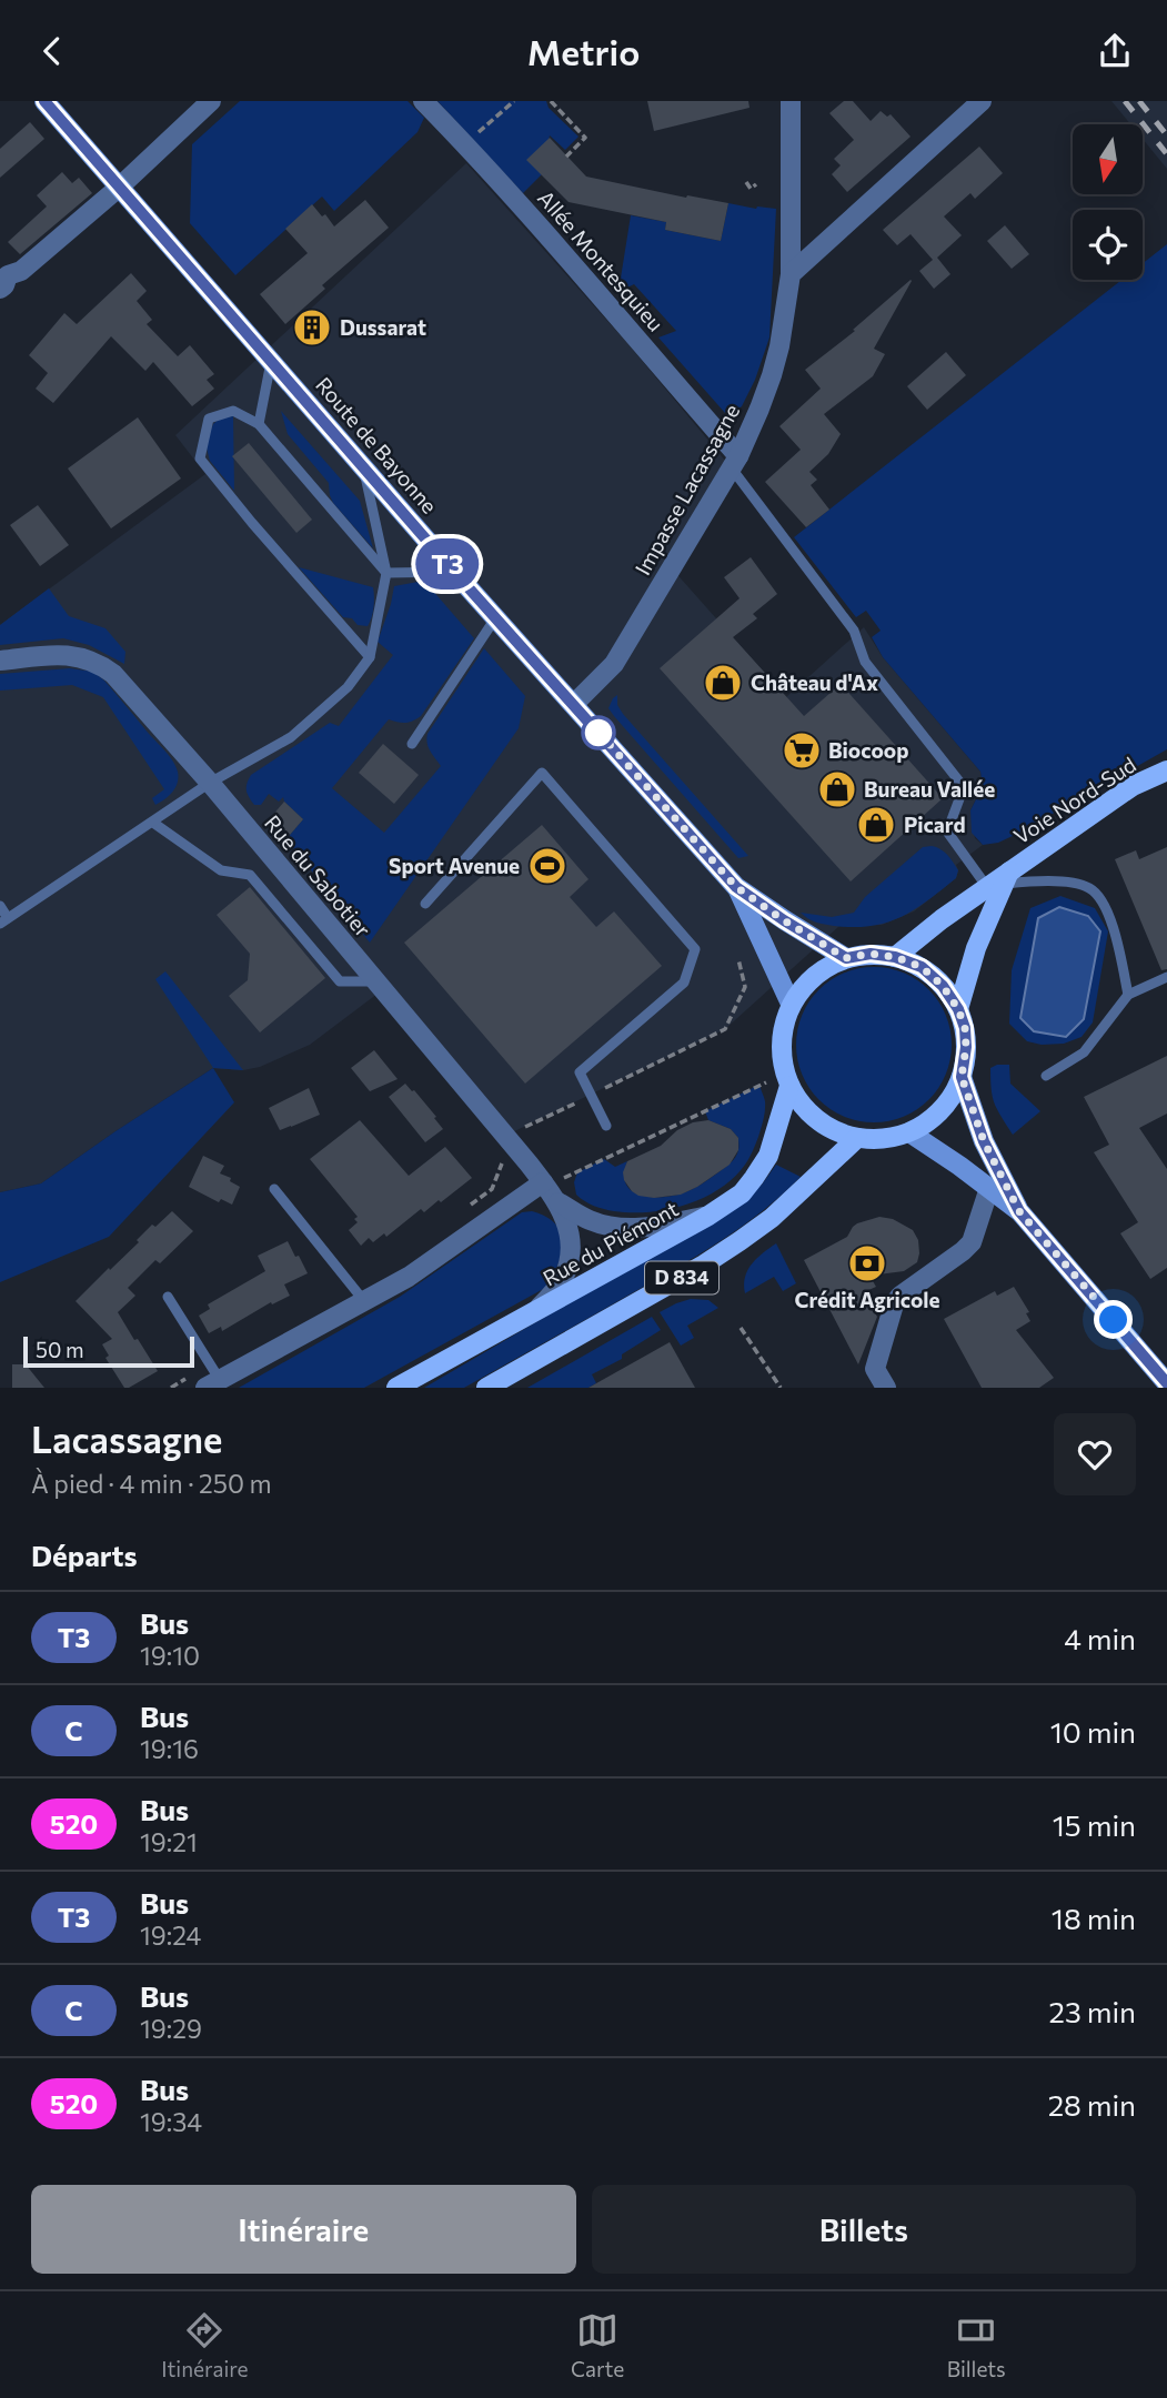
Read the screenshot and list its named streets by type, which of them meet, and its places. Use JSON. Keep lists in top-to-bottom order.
{
  "streets": {
    "main road": [
      "Route de Bayonne",
      "Voie Nord-Sud",
      "Rue du Piémont",
      "D 834"
    ],
    "street": ["Allée Montesquieu", "Impasse Lacassagne", "Rue du Sabotier"]
  },
  "crossings": [
    ["Allée Montesquieu", "Impasse Lacassagne"],
    ["Route de Bayonne", "Impasse Lacassagne"],
    ["Route de Bayonne", "Voie Nord-Sud"],
    ["Route de Bayonne", "Rue du Piémont"],
    ["Route de Bayonne", "D 834"],
    ["Voie Nord-Sud", "Rue du Piémont"],
    ["Voie Nord-Sud", "D 834"],
    ["Rue du Sabotier", "Rue du Piémont"],
    ["Rue du Piémont", "D 834"]
  ],
  "places": {
    "building": ["Dussarat"],
    "shop": ["Château d'Ax", "Bureau Vallée", "Picard"],
    "supermarket": ["Biocoop"],
    "sports": ["Sport Avenue"],
    "bank": ["Crédit Agricole"]
  },
  "lines": ["bus line T3"],
  "scale_bar": "50 m",
  "north": "bottom",
  "page": {
    "header": "Metrio",
    "on_map": "T3",
    "scale": "50 m",
    "heading": [
      ["Lacassagne", "À pied · 4 min · 250 m"],
      "Départs"
    ],
    "list": [
      {
        "mark": "T3",
        "name": "Bus",
        "note": "19:10",
        "value": "4 min"
      },
      {
        "mark": "C",
        "name": "Bus",
        "note": "19:16",
        "value": "10 min"
      },
      {
        "mark": "520",
        "name": "Bus",
        "note": "19:21",
        "value": "15 min"
      },
      {
        "mark": "T3",
        "name": "Bus",
        "note": "19:24",
        "value": "18 min"
      },
      {
        "mark": "C",
        "name": "Bus",
        "note": "19:29",
        "value": "23 min"
      },
      {
        "mark": "520",
        "name": "Bus",
        "note": "19:34",
        "value": "28 min"
      }
    ],
    "buttons": ["Itinéraire", "Billets"],
    "tabs": ["Itinéraire", "Carte", "Billets"]
  }
}
